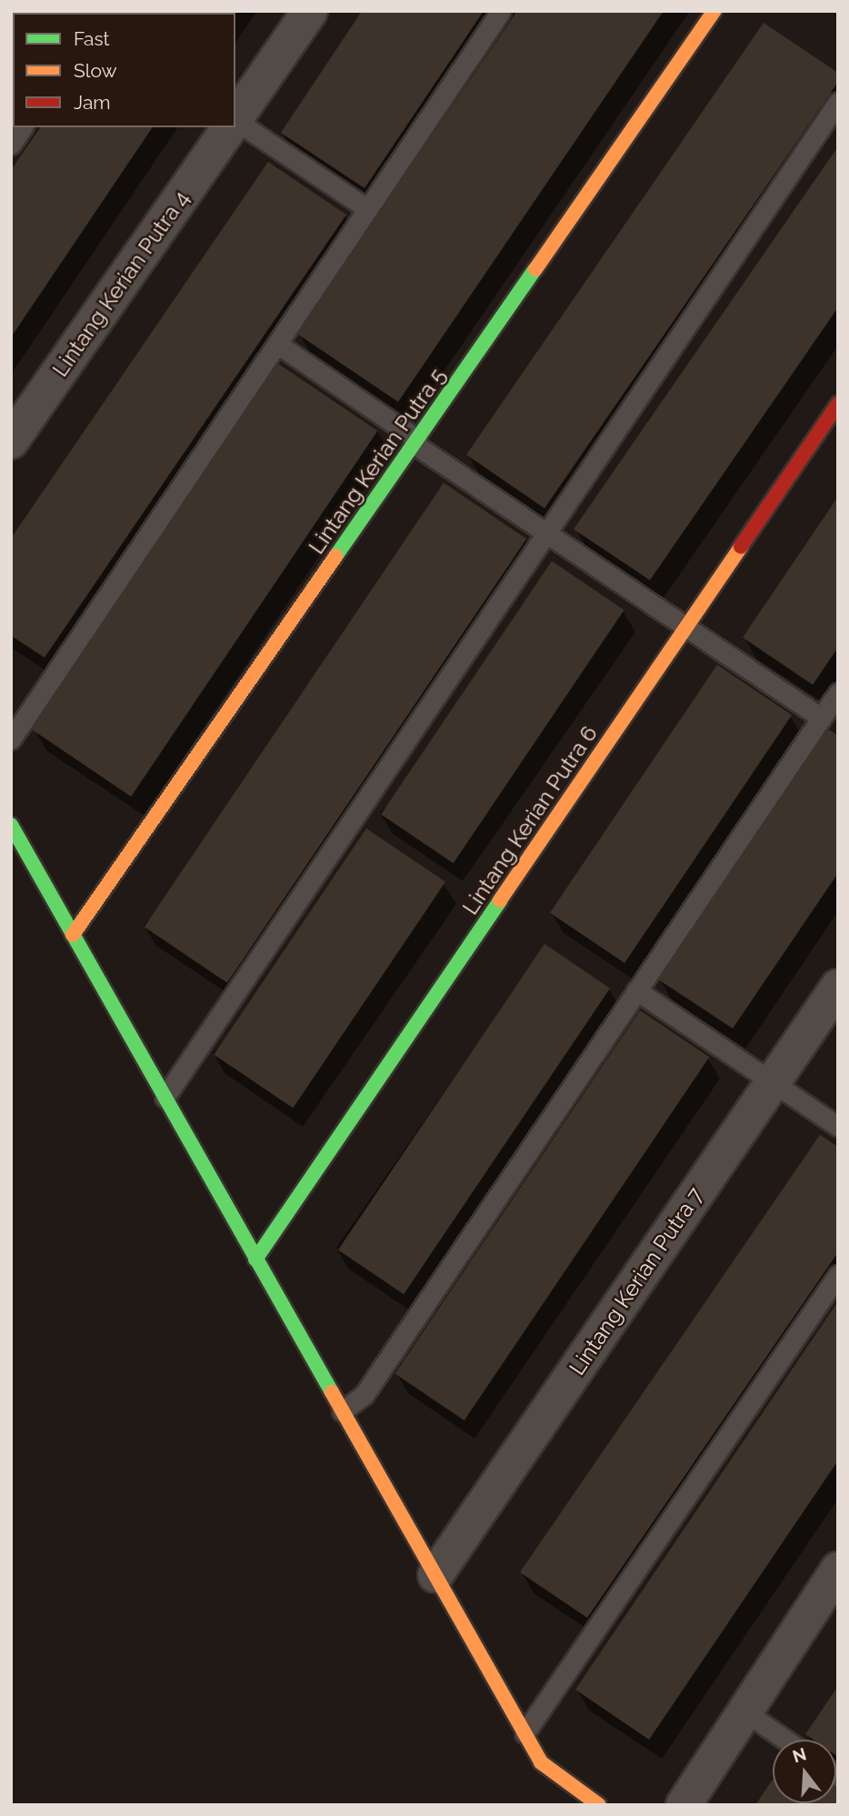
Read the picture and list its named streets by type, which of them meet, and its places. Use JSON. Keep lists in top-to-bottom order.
{
  "streets": {
    "street": [
      "Lintang Kerian Putra 4",
      "Lintang Kerian Putra 5",
      "Lintang Kerian Putra 6",
      "Lintang Kerian Putra 7"
    ]
  },
  "legend": ["Fast", "Slow", "Jam"],
  "north": "top"
}
